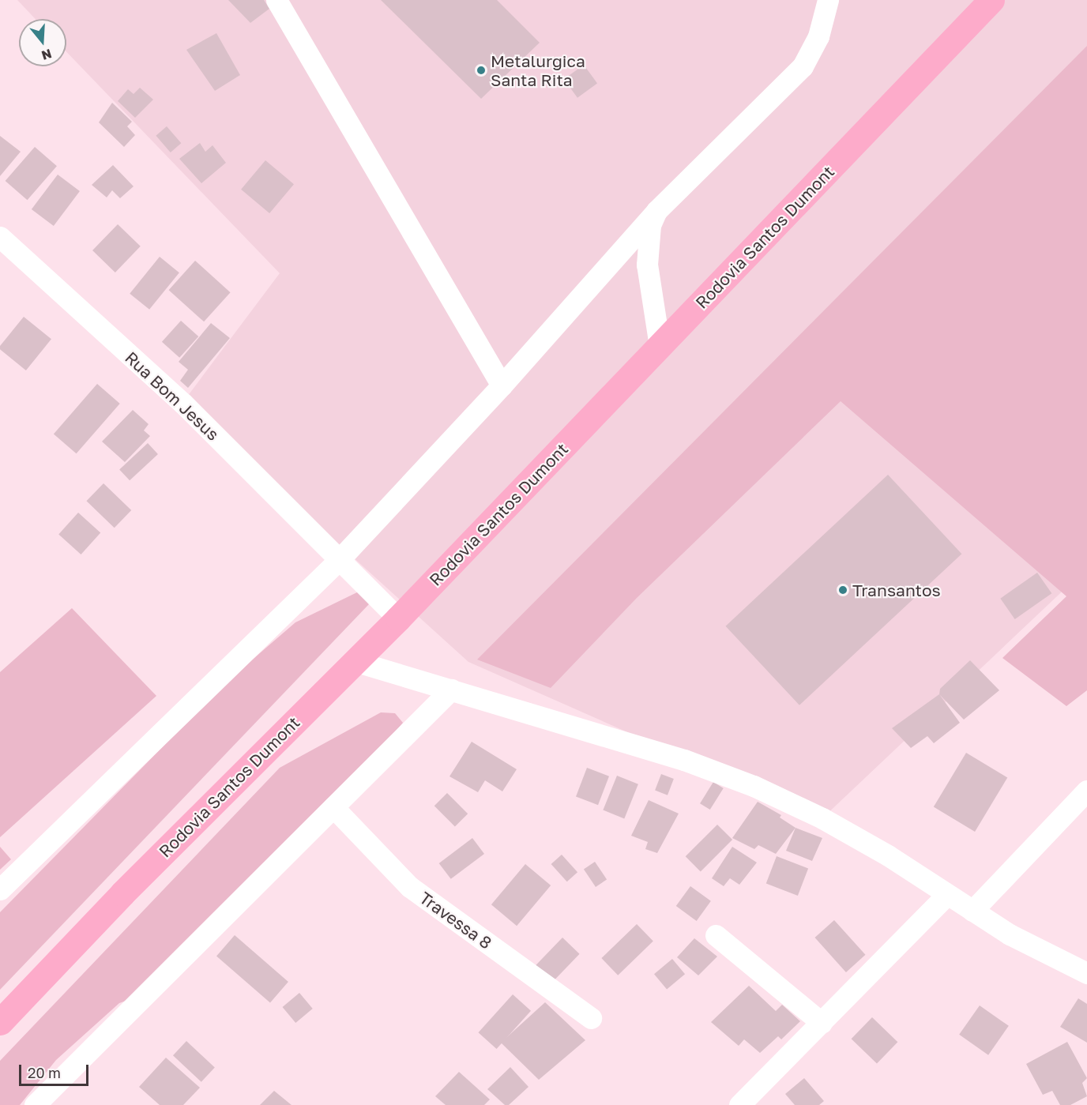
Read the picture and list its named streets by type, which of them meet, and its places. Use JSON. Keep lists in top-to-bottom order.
{
  "streets": {
    "highway": ["Rodovia Santos Dumont"],
    "street": ["Rua Bom Jesus", "Travessa 8"]
  },
  "crossings": [
    ["Rodovia Santos Dumont", "Rua Bom Jesus"]
  ],
  "places": ["Metalurgica Santa Rita", "Transantos"],
  "scale_bar": "20 m",
  "north": "bottom"
}
